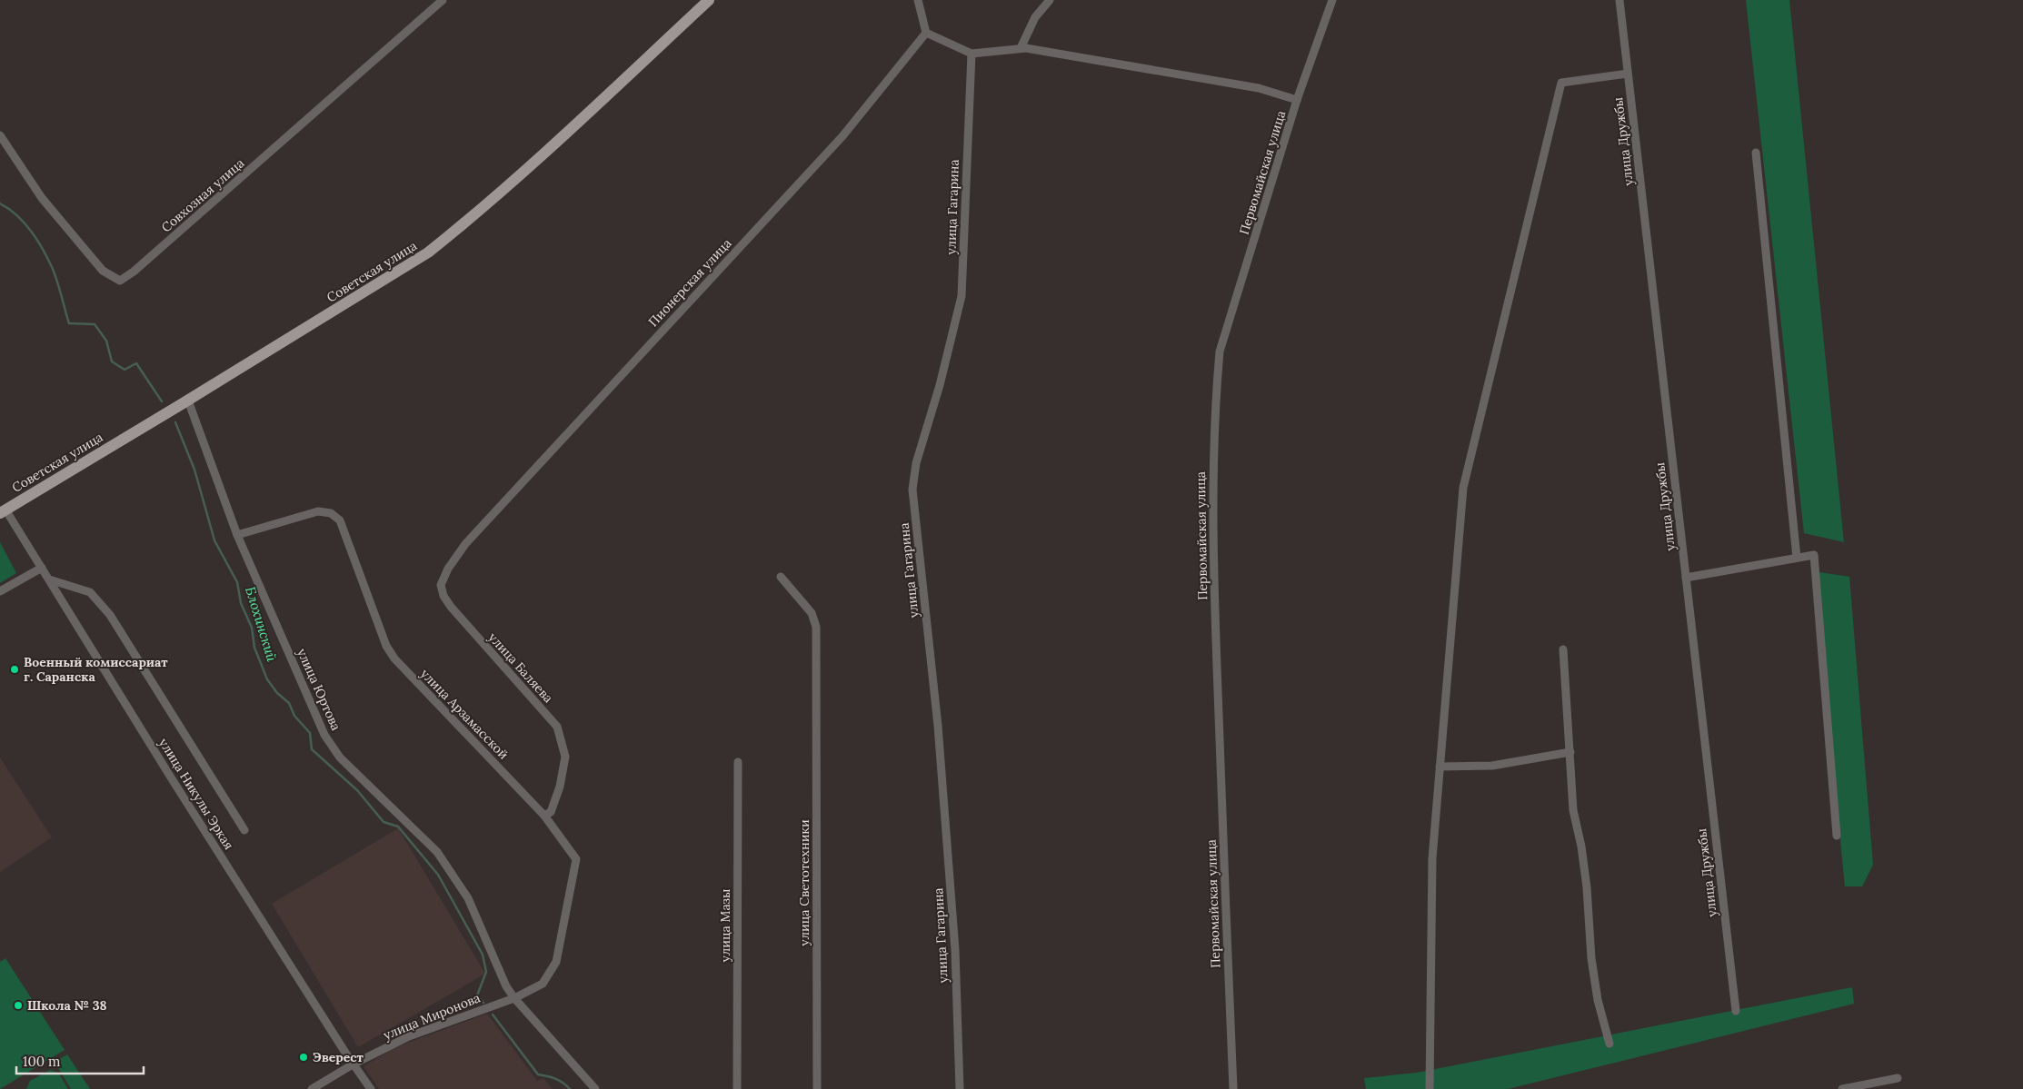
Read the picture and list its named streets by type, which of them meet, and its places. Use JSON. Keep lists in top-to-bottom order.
{
  "streets": {
    "main road": ["Советская улица"],
    "street": [
      "улица Дружбы",
      "Первомайская улица",
      "Совхозная улица",
      "улица Гагарина",
      "Пионерская улица",
      "улица Баляева",
      "улица Юртова",
      "улица Арзамасской",
      "улица Никулы Эркая",
      "улица Светотехники",
      "улица Мазы",
      "улица Миронова"
    ]
  },
  "crossings": [
    ["Советская улица", "улица Юртова"],
    ["Советская улица", "улица Никулы Эркая"],
    ["Пионерская улица", "улица Баляева"],
    ["улица Баляева", "улица Арзамасской"],
    ["улица Юртова", "улица Арзамасской"],
    ["улица Юртова", "улица Миронова"],
    ["улица Арзамасской", "улица Миронова"],
    ["улица Никулы Эркая", "улица Миронова"]
  ],
  "water": ["Блохинский"],
  "places": ["Военный комиссариат г. Саранска", "Школа № 38", "Эверест"],
  "scale_bar": "100 m"
}
